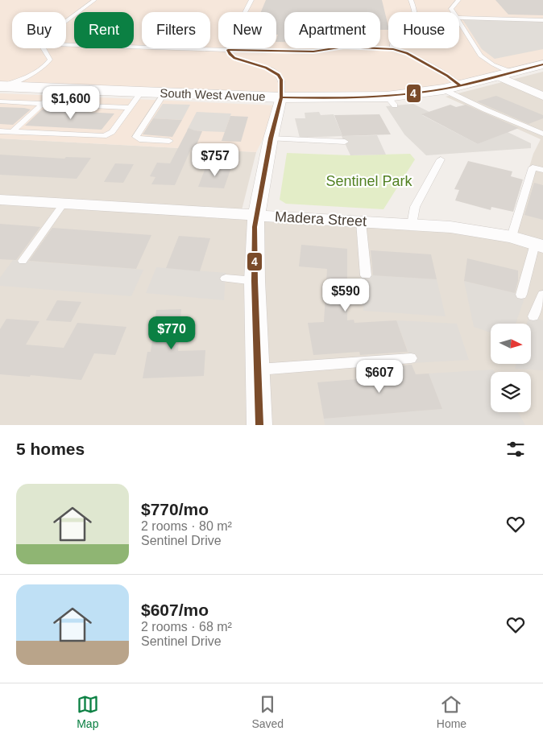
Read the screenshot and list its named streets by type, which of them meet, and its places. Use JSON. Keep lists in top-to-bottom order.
{
  "streets": {
    "street": ["South West Avenue", "Madera Street"]
  },
  "parks": ["Sentinel Park"],
  "lines": ["transit line 4"],
  "north": "right",
  "page": {
    "chip": [
      "Buy",
      "Rent",
      "Filters",
      "New",
      "Apartment",
      "House"
    ],
    "price": [
      "$1,600",
      "$757",
      "$590",
      "$770",
      "$607"
    ],
    "heading": "5 homes",
    "list": [
      {
        "name": "$770/mo",
        "note": "2 rooms · 80 m² · Sentinel Drive"
      },
      {
        "name": "$607/mo",
        "note": "2 rooms · 68 m² · Sentinel Drive"
      }
    ],
    "tabs": ["Map", "Saved", "Home"]
  }
}
